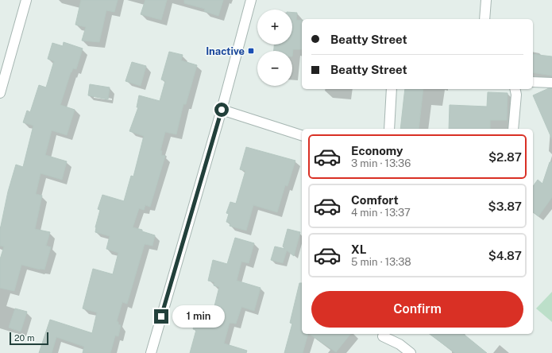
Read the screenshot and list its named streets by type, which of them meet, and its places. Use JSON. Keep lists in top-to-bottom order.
{
  "places": {
    "transit": ["Inactive"]
  },
  "scale_bar": "20 m",
  "page": {
    "map_buttons": ["+", "−"],
    "banner": ["Beatty Street", "Beatty Street"],
    "list": [
      {
        "name": "Economy",
        "note": "3 min · 13:36",
        "value": "$2.87"
      },
      {
        "name": "Comfort",
        "note": "4 min · 13:37",
        "value": "$3.87"
      },
      {
        "name": "XL",
        "note": "5 min · 13:38",
        "value": "$4.87"
      }
    ],
    "buttons": "Confirm",
    "bubble": "1 min",
    "scale": "20 m"
  }
}
